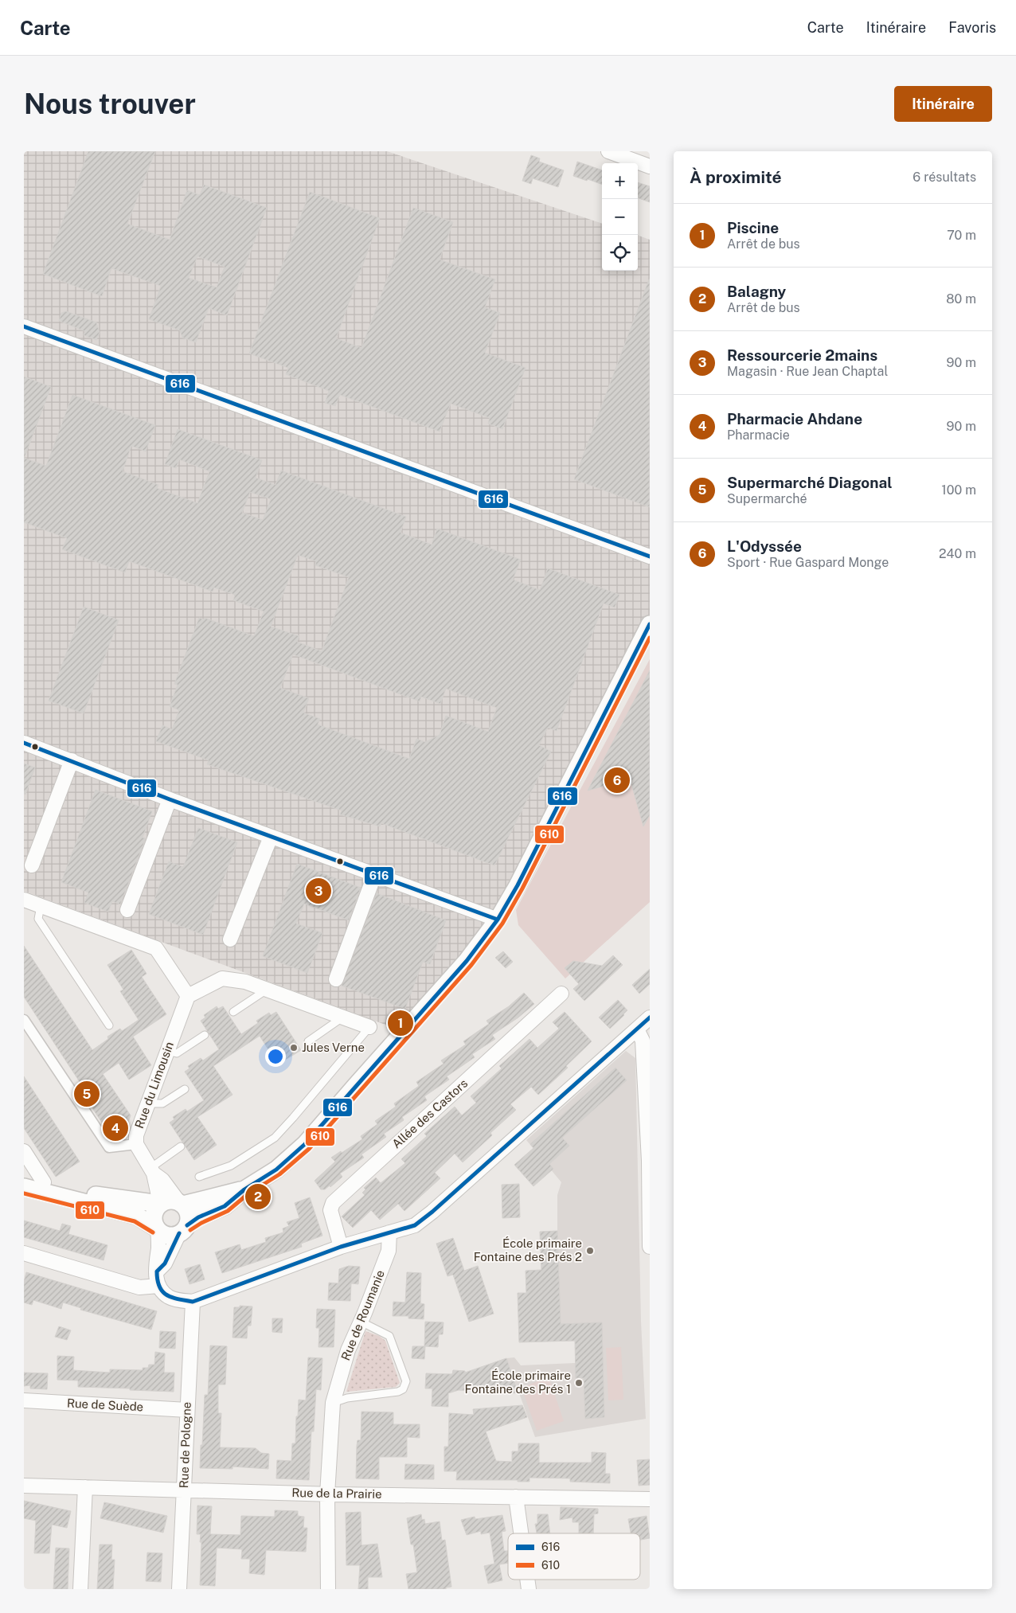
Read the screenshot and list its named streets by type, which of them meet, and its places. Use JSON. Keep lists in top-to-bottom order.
{
  "streets": {
    "street": [
      "Rue du Limousin",
      "Allée des Castors",
      "Rue de Roumanie",
      "Rue de Suède",
      "Rue de Pologne",
      "Rue de la Prairie"
    ]
  },
  "crossings": [
    ["Rue de Roumanie", "Rue de la Prairie"],
    ["Rue de Suède", "Rue de Pologne"],
    ["Rue de Pologne", "Rue de la Prairie"]
  ],
  "places": ["Jules Verne", "École primaire Fontaine des Prés 2", "École primaire Fontaine des Prés 1"],
  "lines": ["transit line 616", "transit line 610"],
  "legend": ["616", "610"],
  "page": {
    "header": "Carte",
    "nav": ["Carte", "Itinéraire", "Favoris"],
    "buttons": "Itinéraire",
    "title": "Nous trouver",
    "heading": ["À proximité", "6 résultats"],
    "map_buttons": ["+", "−"],
    "list": [
      {
        "mark": "1",
        "name": "Piscine",
        "note": "Arrêt de bus",
        "value": "70 m"
      },
      {
        "mark": "2",
        "name": "Balagny",
        "note": "Arrêt de bus",
        "value": "80 m"
      },
      {
        "mark": "3",
        "name": "Ressourcerie 2mains",
        "note": "Magasin · Rue Jean Chaptal",
        "value": "90 m"
      },
      {
        "mark": "4",
        "name": "Pharmacie Ahdane",
        "note": "Pharmacie",
        "value": "90 m"
      },
      {
        "mark": "5",
        "name": "Supermarché Diagonal",
        "note": "Supermarché",
        "value": "100 m"
      },
      {
        "mark": "6",
        "name": "L'Odyssée",
        "note": "Sport · Rue Gaspard Monge",
        "value": "240 m"
      }
    ],
    "pins": [
      "6",
      "3",
      "1",
      "5",
      "4",
      "2"
    ]
  }
}
